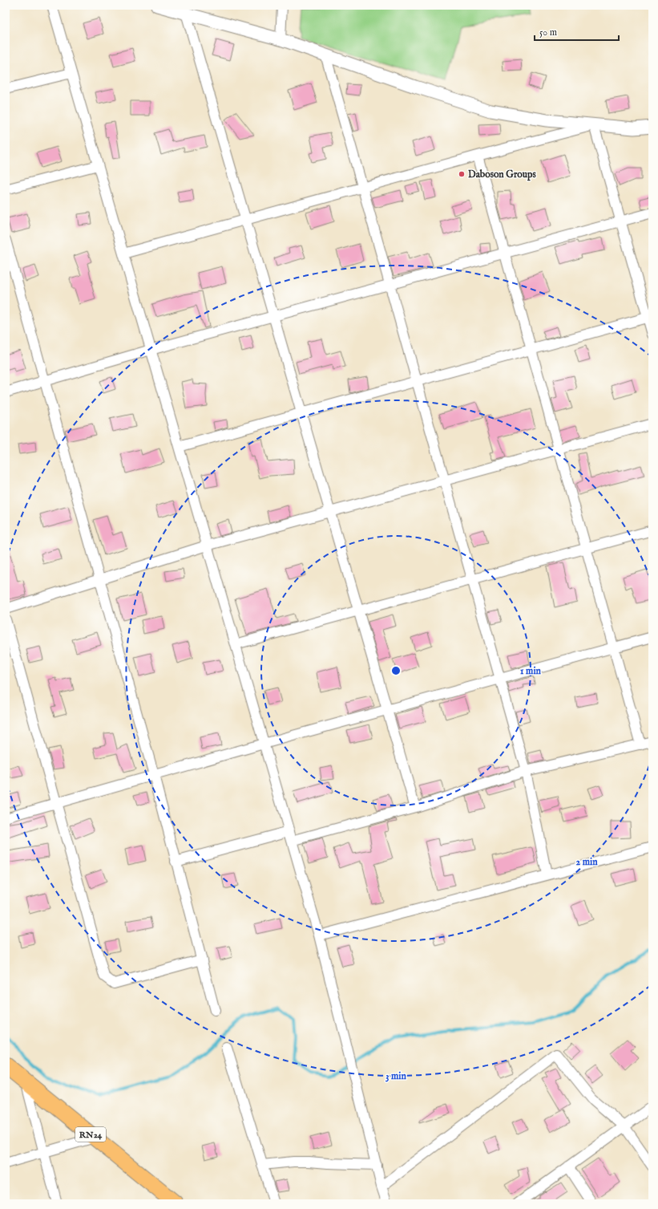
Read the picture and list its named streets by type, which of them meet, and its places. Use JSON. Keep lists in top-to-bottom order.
{
  "streets": {
    "main road": ["RN24"]
  },
  "places": ["Daboson Groups"],
  "scale_bar": "50 m",
  "rings": ["1 min", "2 min", "3 min"]
}
